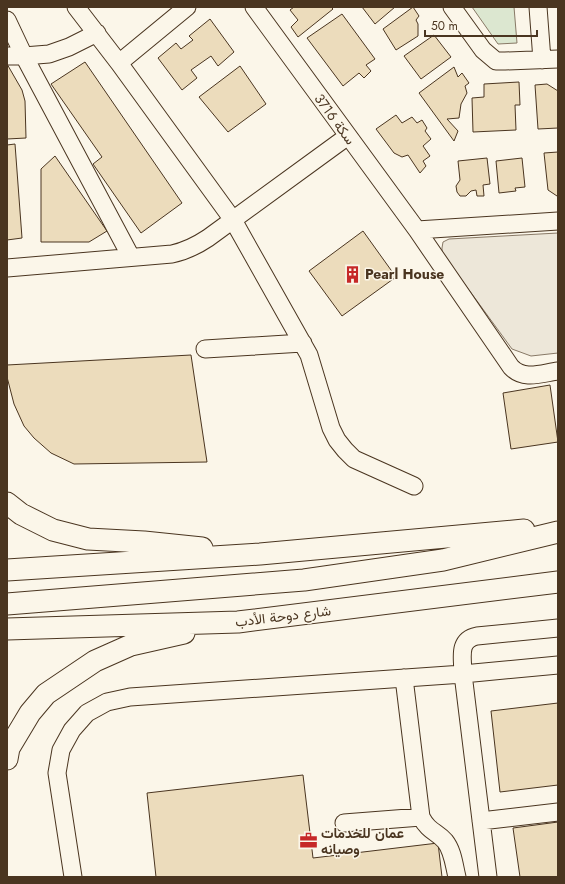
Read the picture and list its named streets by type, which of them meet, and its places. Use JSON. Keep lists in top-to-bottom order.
{
  "streets": {
    "main road": ["شارع دوحة الأدب"],
    "street": ["سكة 3716"]
  },
  "places": {
    "building": ["Pearl House"],
    "office": ["عمان للخدمات وصيانه"]
  },
  "scale_bar": "50 m"
}
